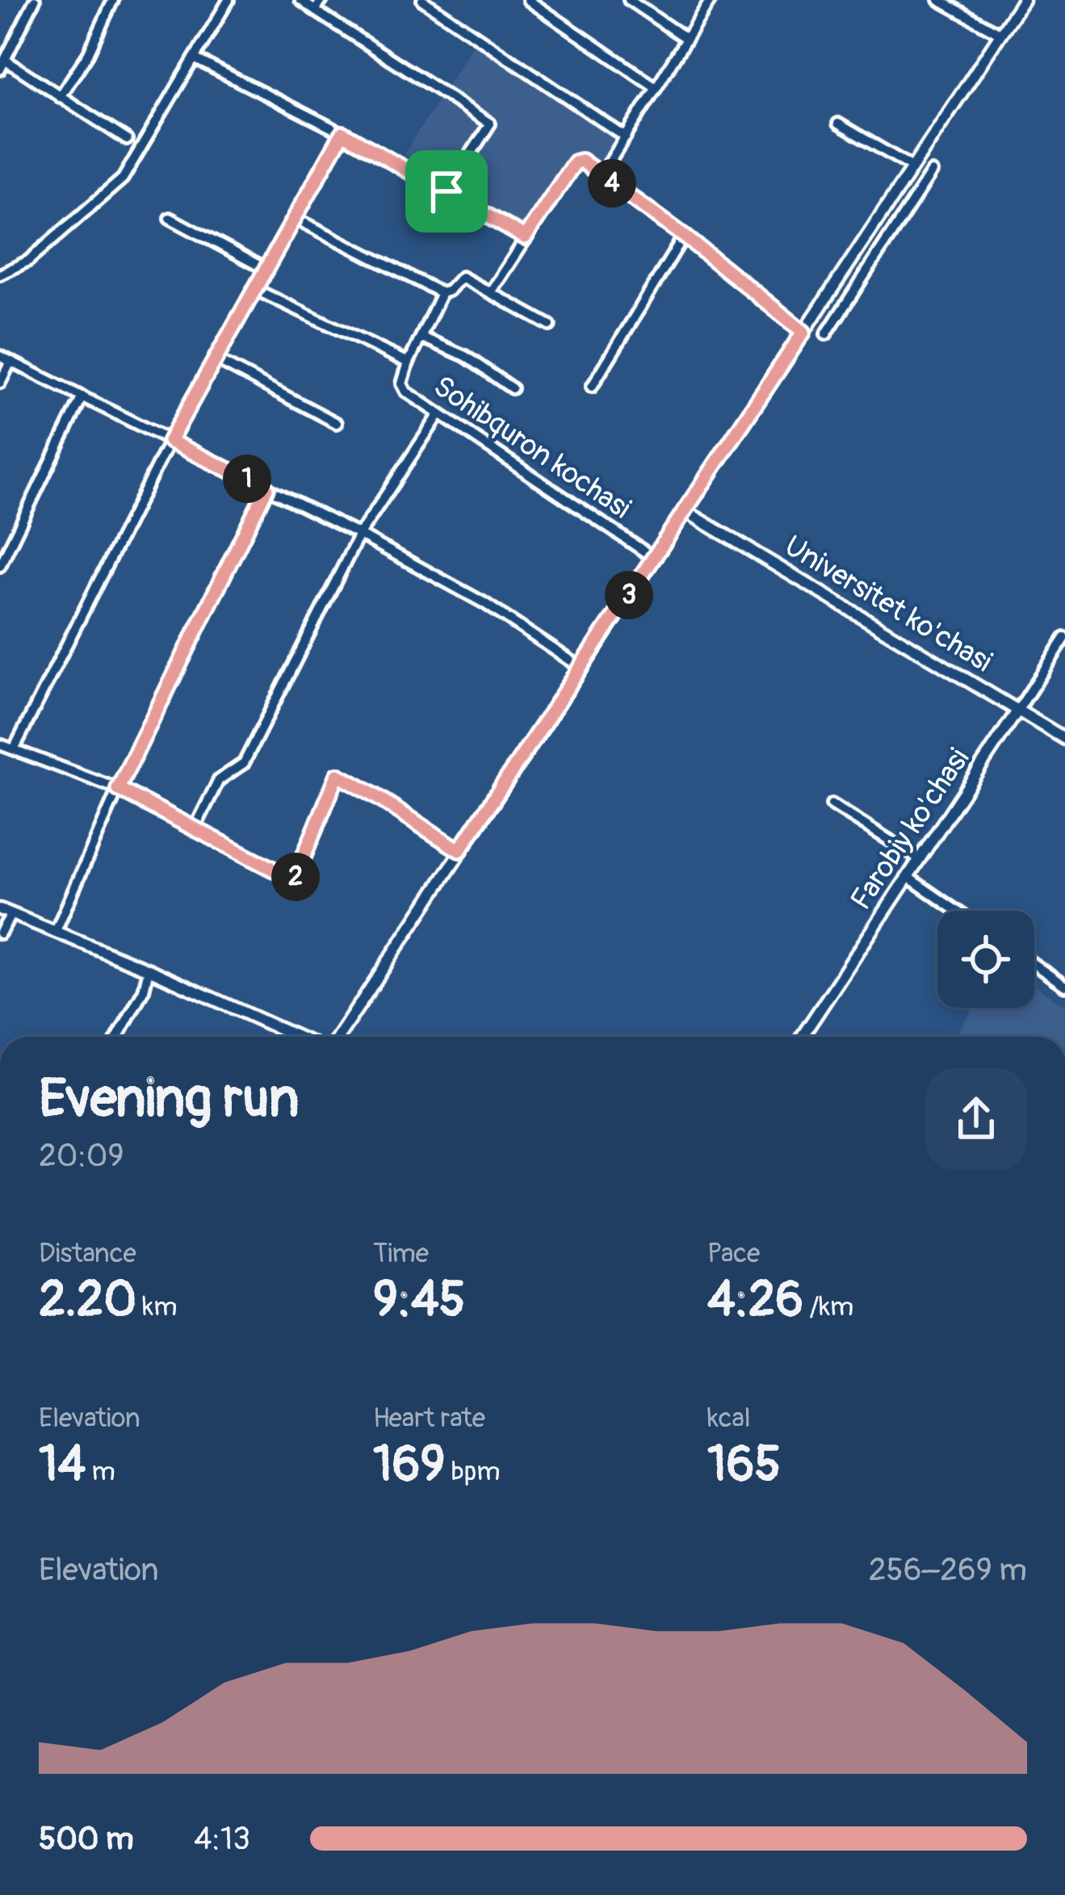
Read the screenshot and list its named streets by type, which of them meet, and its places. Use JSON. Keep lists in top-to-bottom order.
{
  "streets": {
    "main road": ["Universitet ko'chasi", "Farobiy ko'chasi"],
    "street": ["Sohibquron kochasi"]
  },
  "crossings": [
    ["Universitet ko'chasi", "Farobiy ko'chasi"]
  ],
  "page": {
    "pins": [
      "4",
      "1",
      "3",
      "2"
    ],
    "heading": ["Evening run", "20:09"],
    "stats": [
      ["Distance", "2.20 km"],
      ["Time", "9:45"],
      ["Pace", "4:26 /km"],
      ["Elevation", "14 m"],
      ["Heart rate", "169 bpm"],
      ["kcal", "165"]
    ],
    "chart": ["Elevation", "256–269 m"],
    "list": [
      {
        "name": "500 m",
        "note": "4:13"
      }
    ]
  }
}
